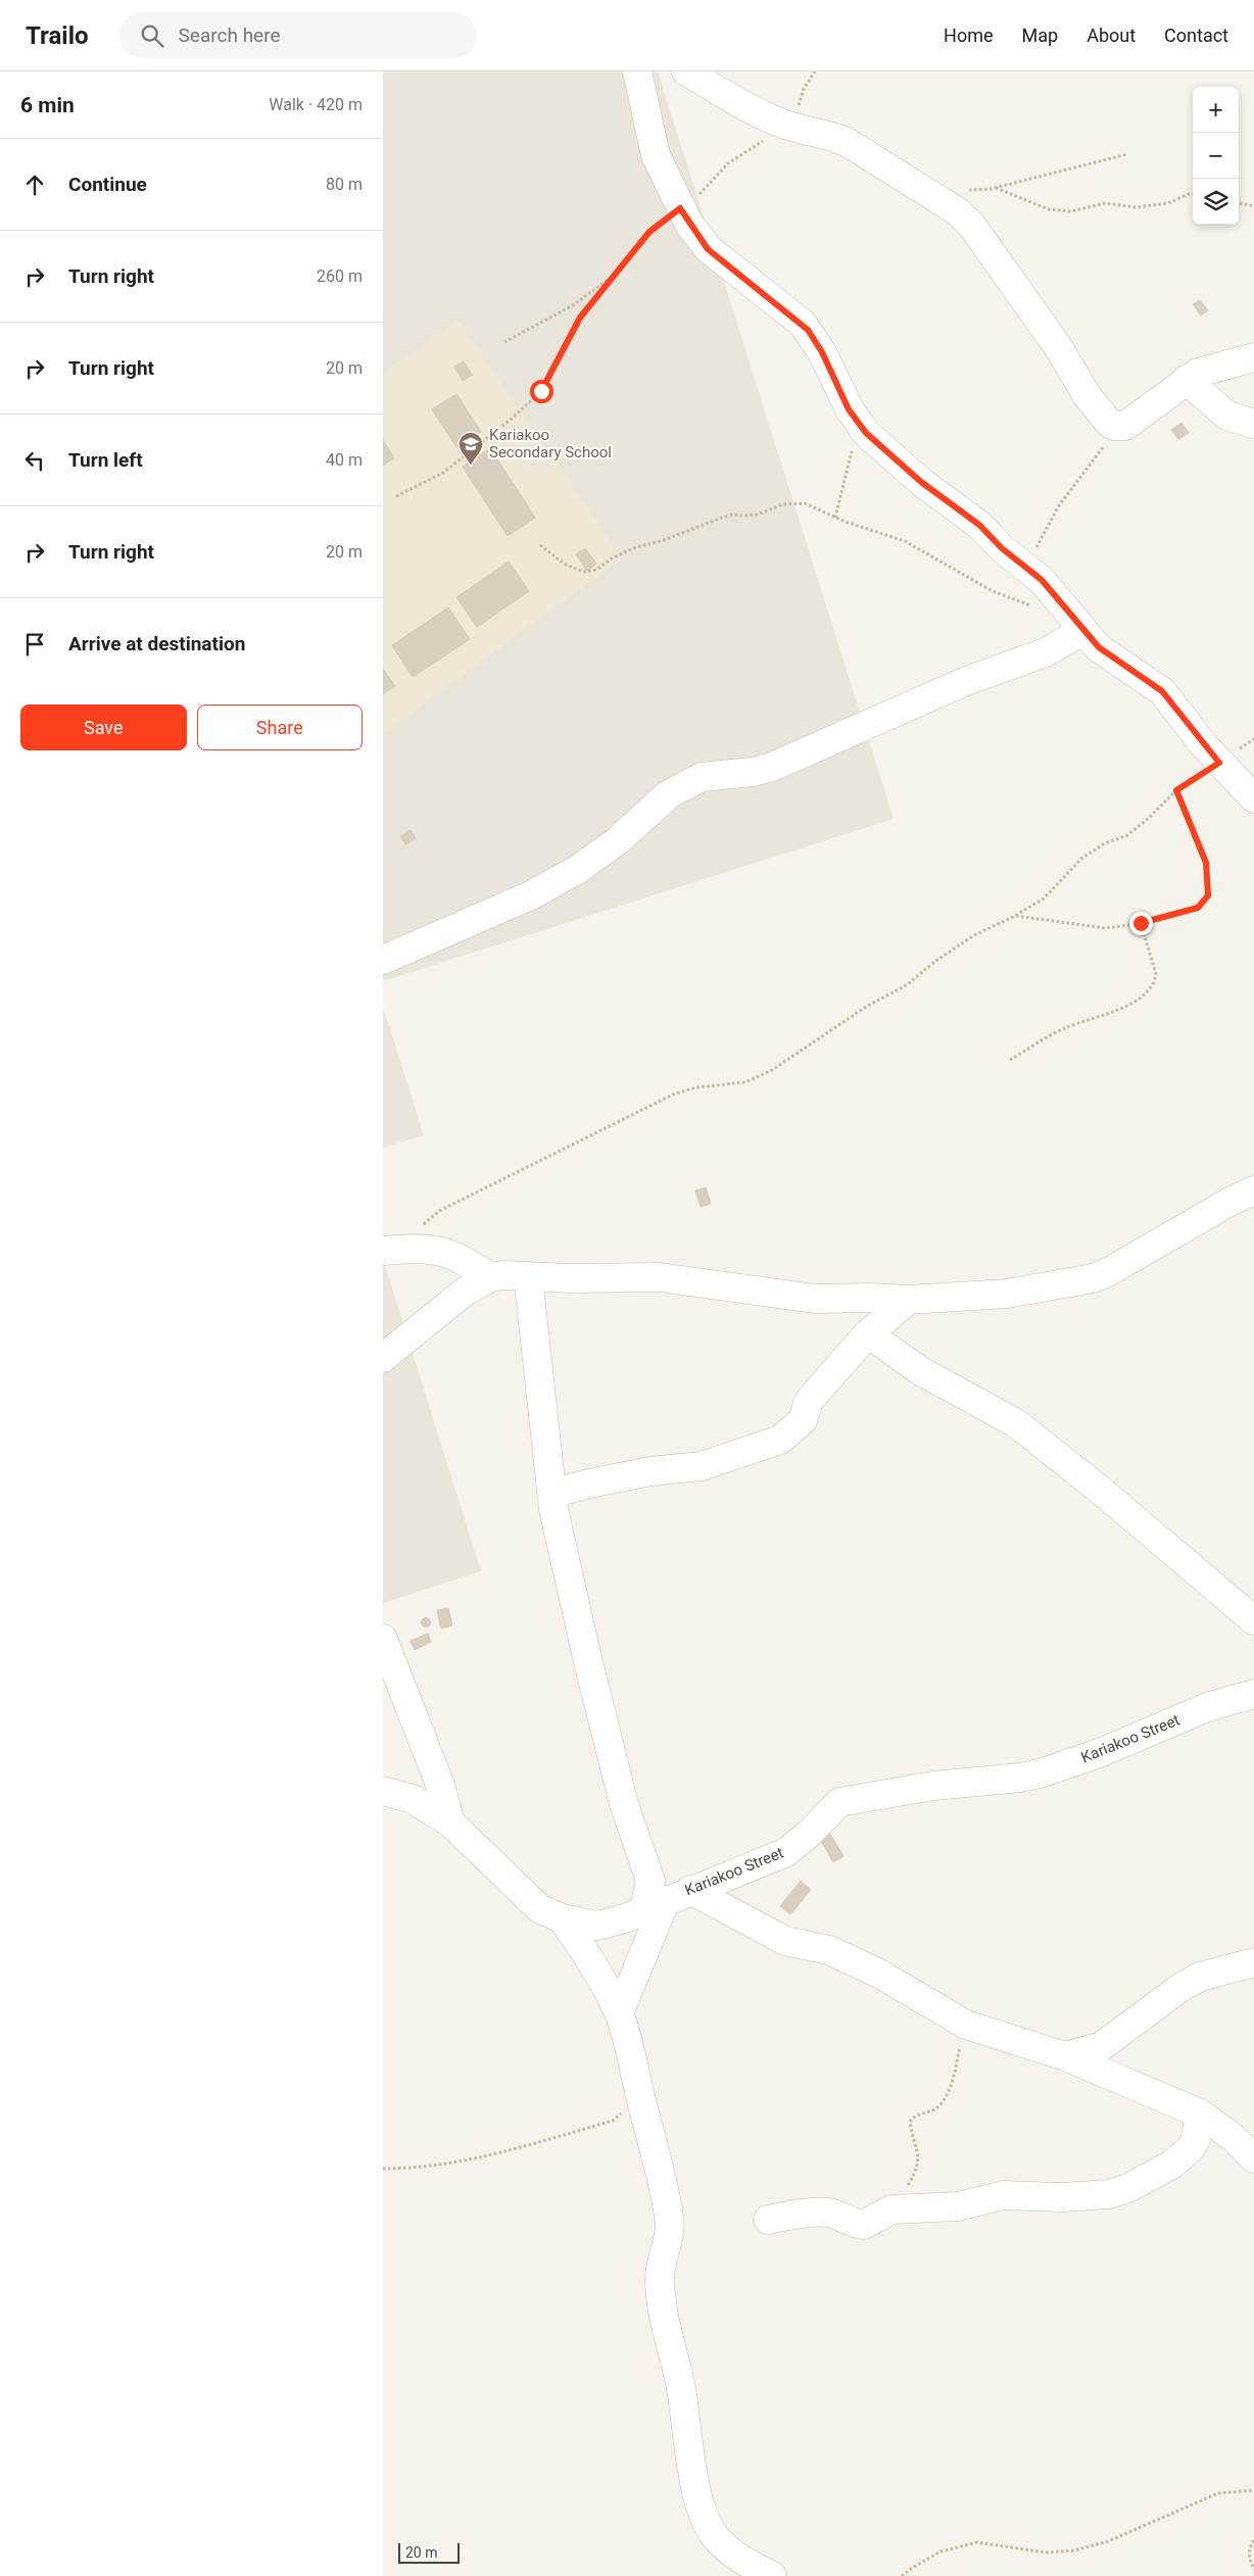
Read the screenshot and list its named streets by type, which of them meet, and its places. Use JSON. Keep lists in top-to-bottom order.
{
  "streets": {
    "street": ["Kariakoo Street"]
  },
  "places": {
    "school or university": ["Kariakoo Secondary School"]
  },
  "scale_bar": "20 m",
  "page": {
    "header": "Trailo",
    "search": "Search here",
    "nav": [
      "Home",
      "Map",
      "About",
      "Contact"
    ],
    "heading": ["6 min", "Walk · 420 m"],
    "map_buttons": ["+", "−"],
    "list": [
      ["Continue", "80 m"],
      ["Turn right", "260 m"],
      ["Turn right", "20 m"],
      ["Turn left", "40 m"],
      ["Turn right", "20 m"],
      "Arrive at destination"
    ],
    "buttons": ["Save", "Share"],
    "scale": "20 m"
  }
}
